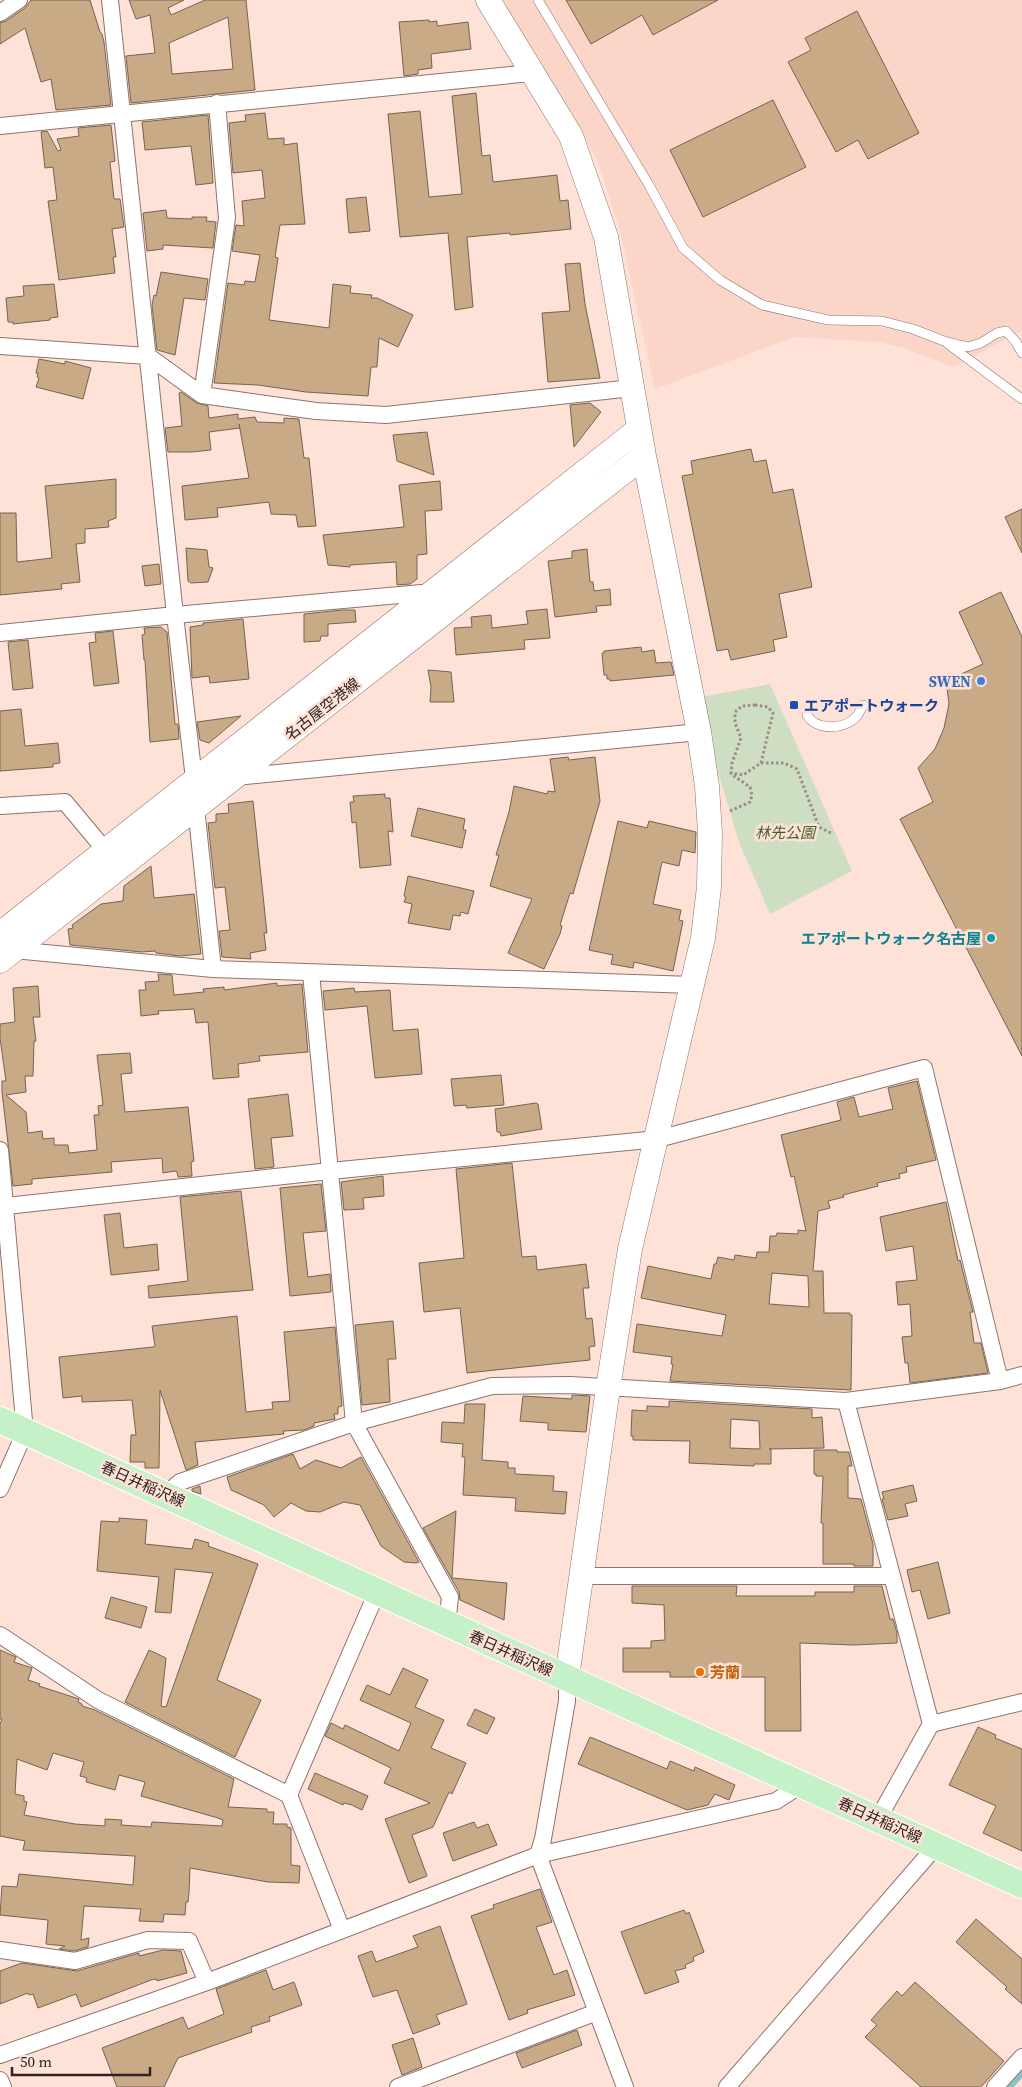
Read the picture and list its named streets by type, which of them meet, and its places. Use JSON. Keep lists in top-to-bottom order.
{
  "streets": {
    "main road": ["春日井稲沢線"],
    "street": ["名古屋空港線"]
  },
  "parks": ["林先公園"],
  "places": {
    "other": ["SWEN", "エアポートウォーク名古屋", "芳蘭"],
    "transit": ["エアポートウォーク"]
  },
  "scale_bar": "50 m"
}
